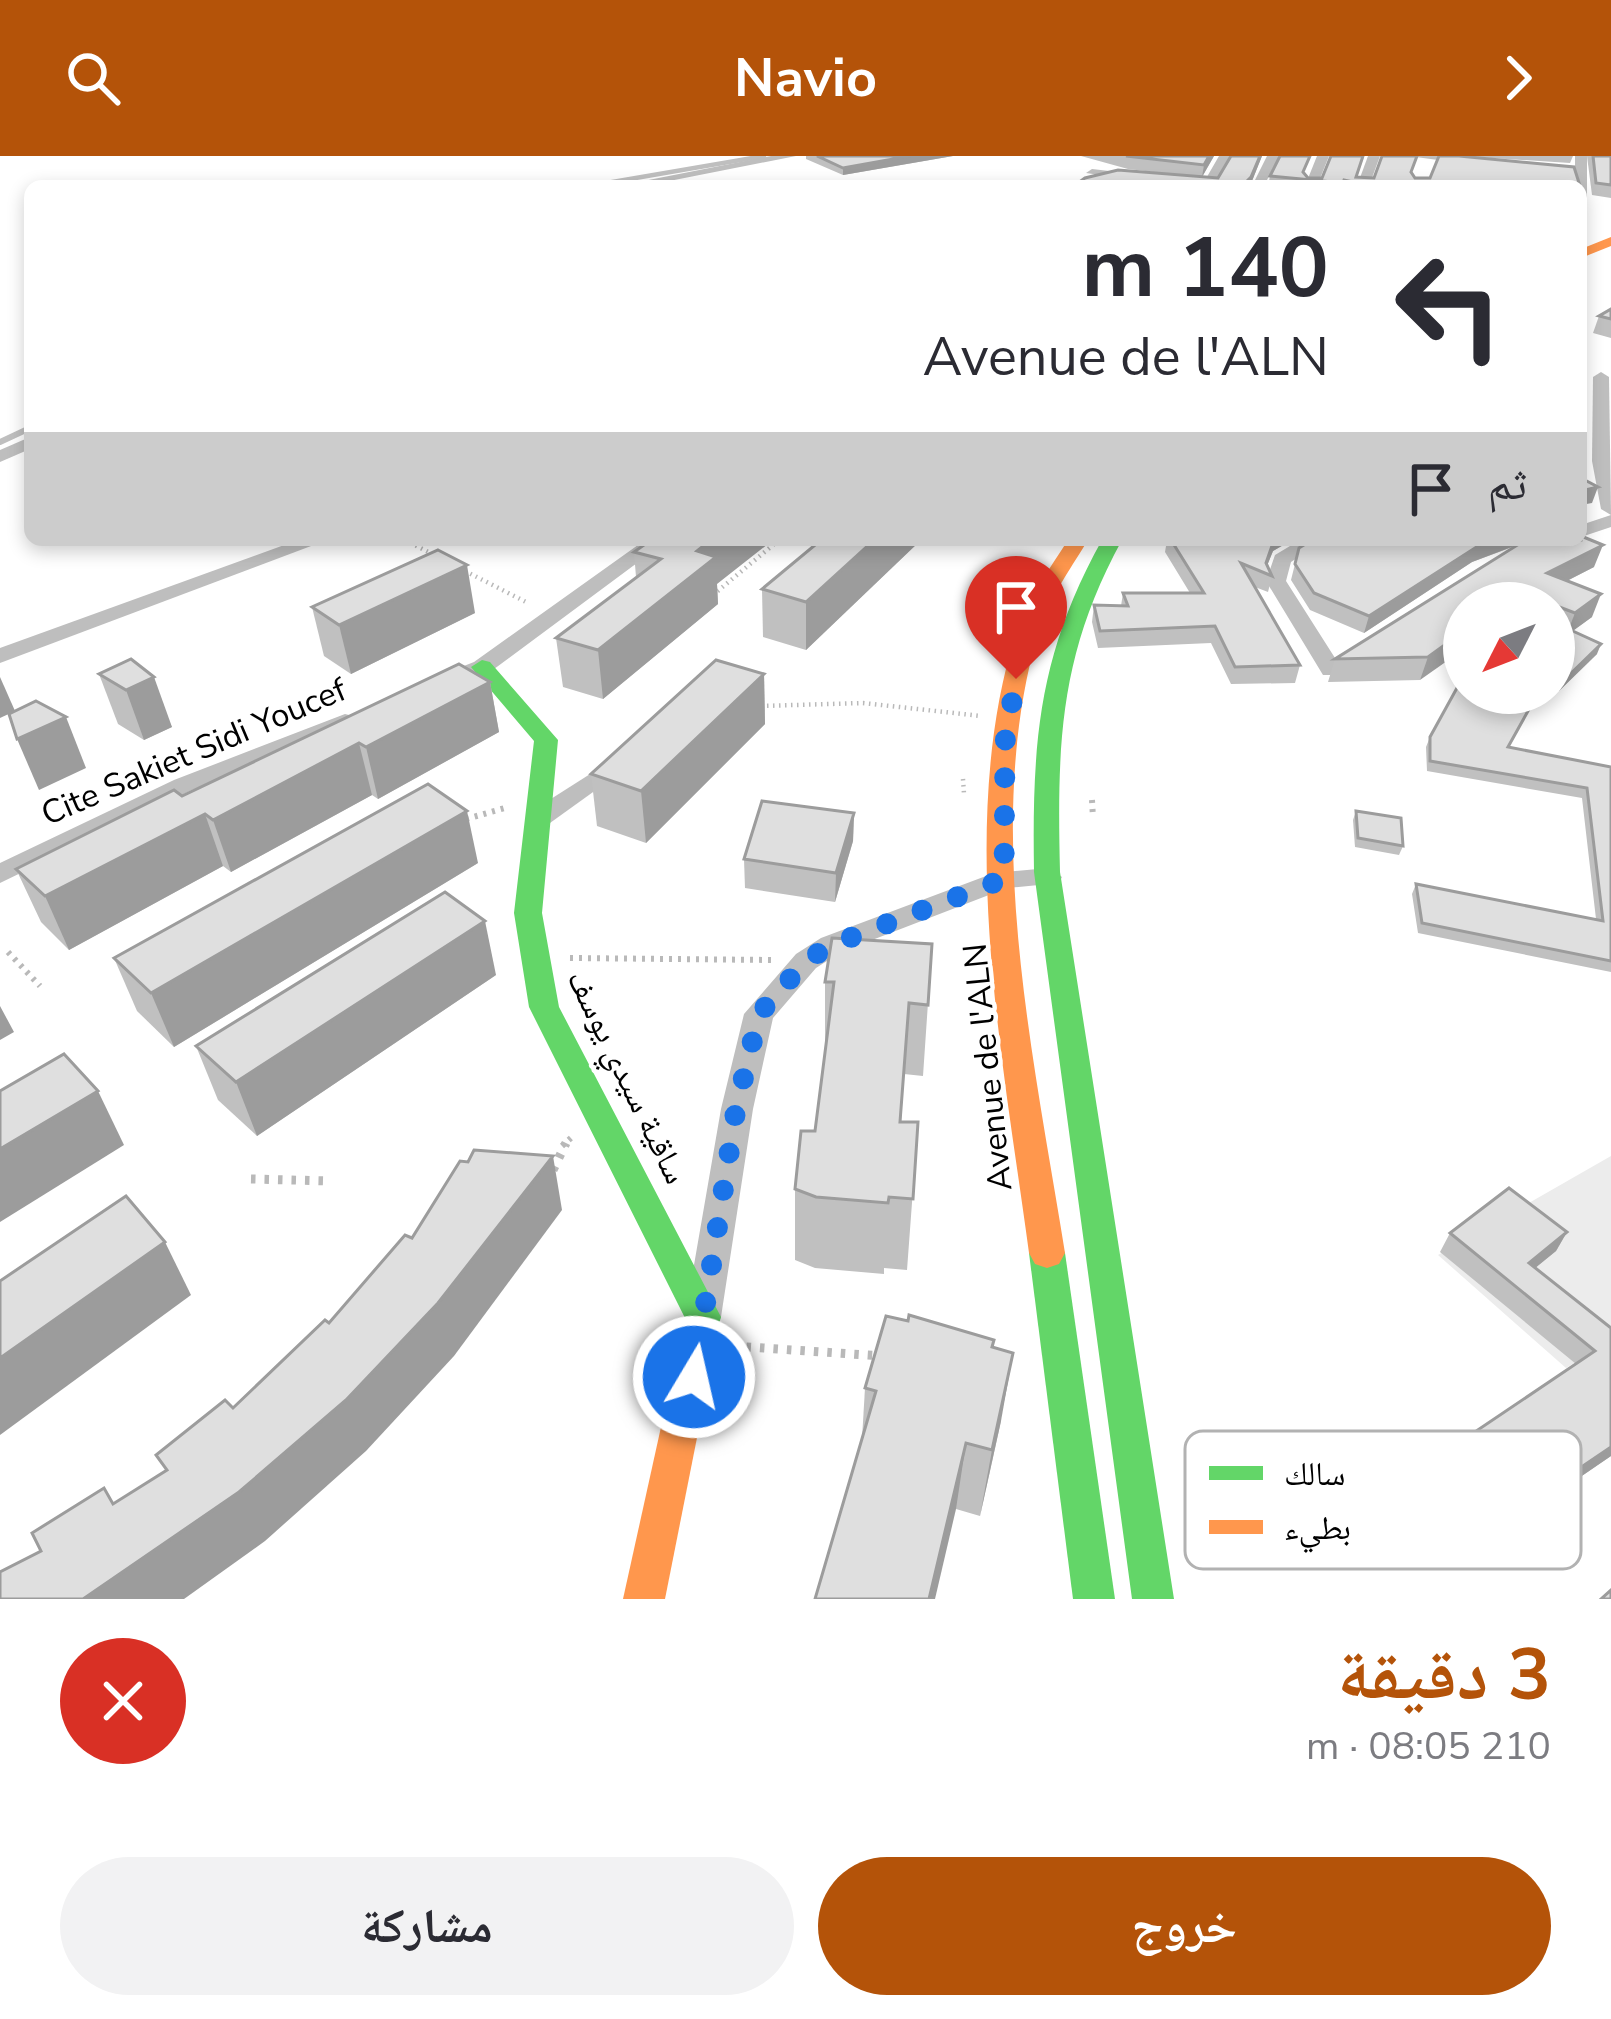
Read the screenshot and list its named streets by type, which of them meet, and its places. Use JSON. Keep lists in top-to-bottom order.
{
  "streets": {
    "main road": ["Avenue de l'ALN", "ساقية سيدي يوسف"],
    "street": ["Cite Sakiet Sidi Youcef"]
  },
  "crossings": [
    ["Avenue de l'ALN", "ساقية سيدي يوسف"]
  ],
  "legend": ["سالك", "بطيء"],
  "north": "bottom left",
  "page": {
    "header": "Navio",
    "turn": ["140 m", "Avenue de l'ALN"],
    "then": "ثم",
    "heading": ["3 دقيقة", "210 m · 08:05"],
    "buttons": ["خروج", "مشاركة"]
  }
}
